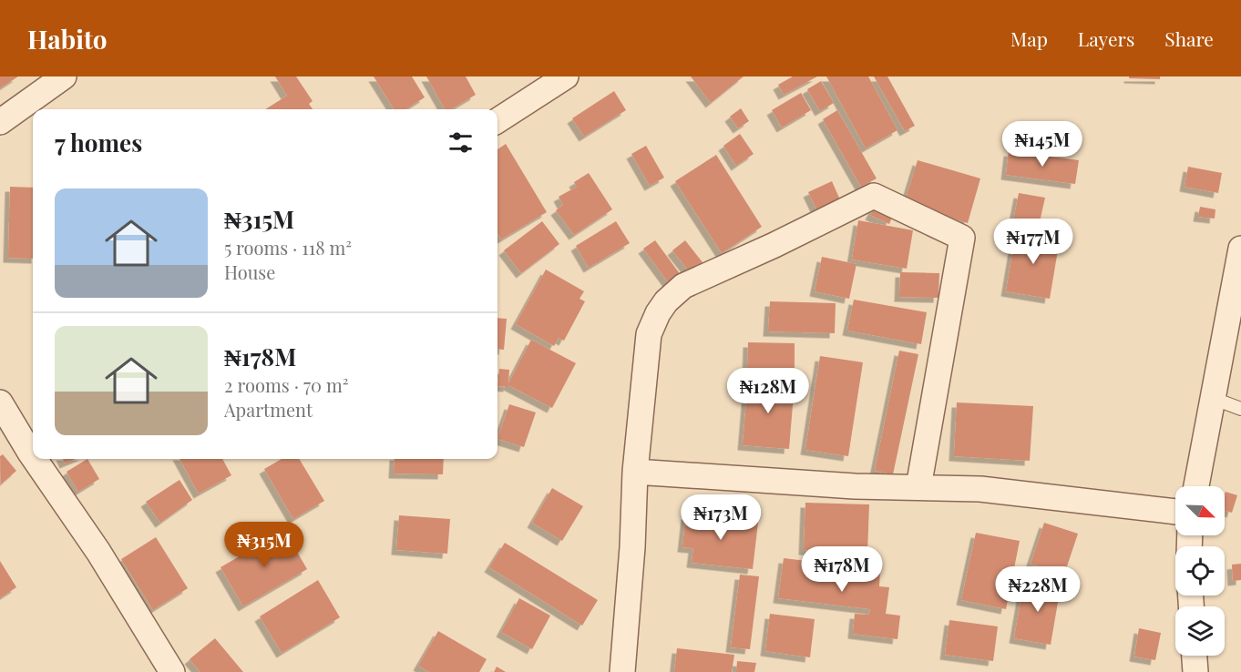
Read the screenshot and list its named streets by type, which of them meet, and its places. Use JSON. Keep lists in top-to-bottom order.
{
  "north": "bottom right",
  "page": {
    "header": "Habito",
    "nav": ["Map", "Layers", "Share"],
    "heading": "7 homes",
    "price": [
      "₦145M",
      "₦177M",
      "₦128M",
      "₦173M",
      "₦315M",
      "₦178M",
      "₦228M"
    ],
    "list": [
      {
        "name": "₦315M",
        "note": "5 rooms · 118 m² · House"
      },
      {
        "name": "₦178M",
        "note": "2 rooms · 70 m² · Apartment"
      }
    ]
  }
}
